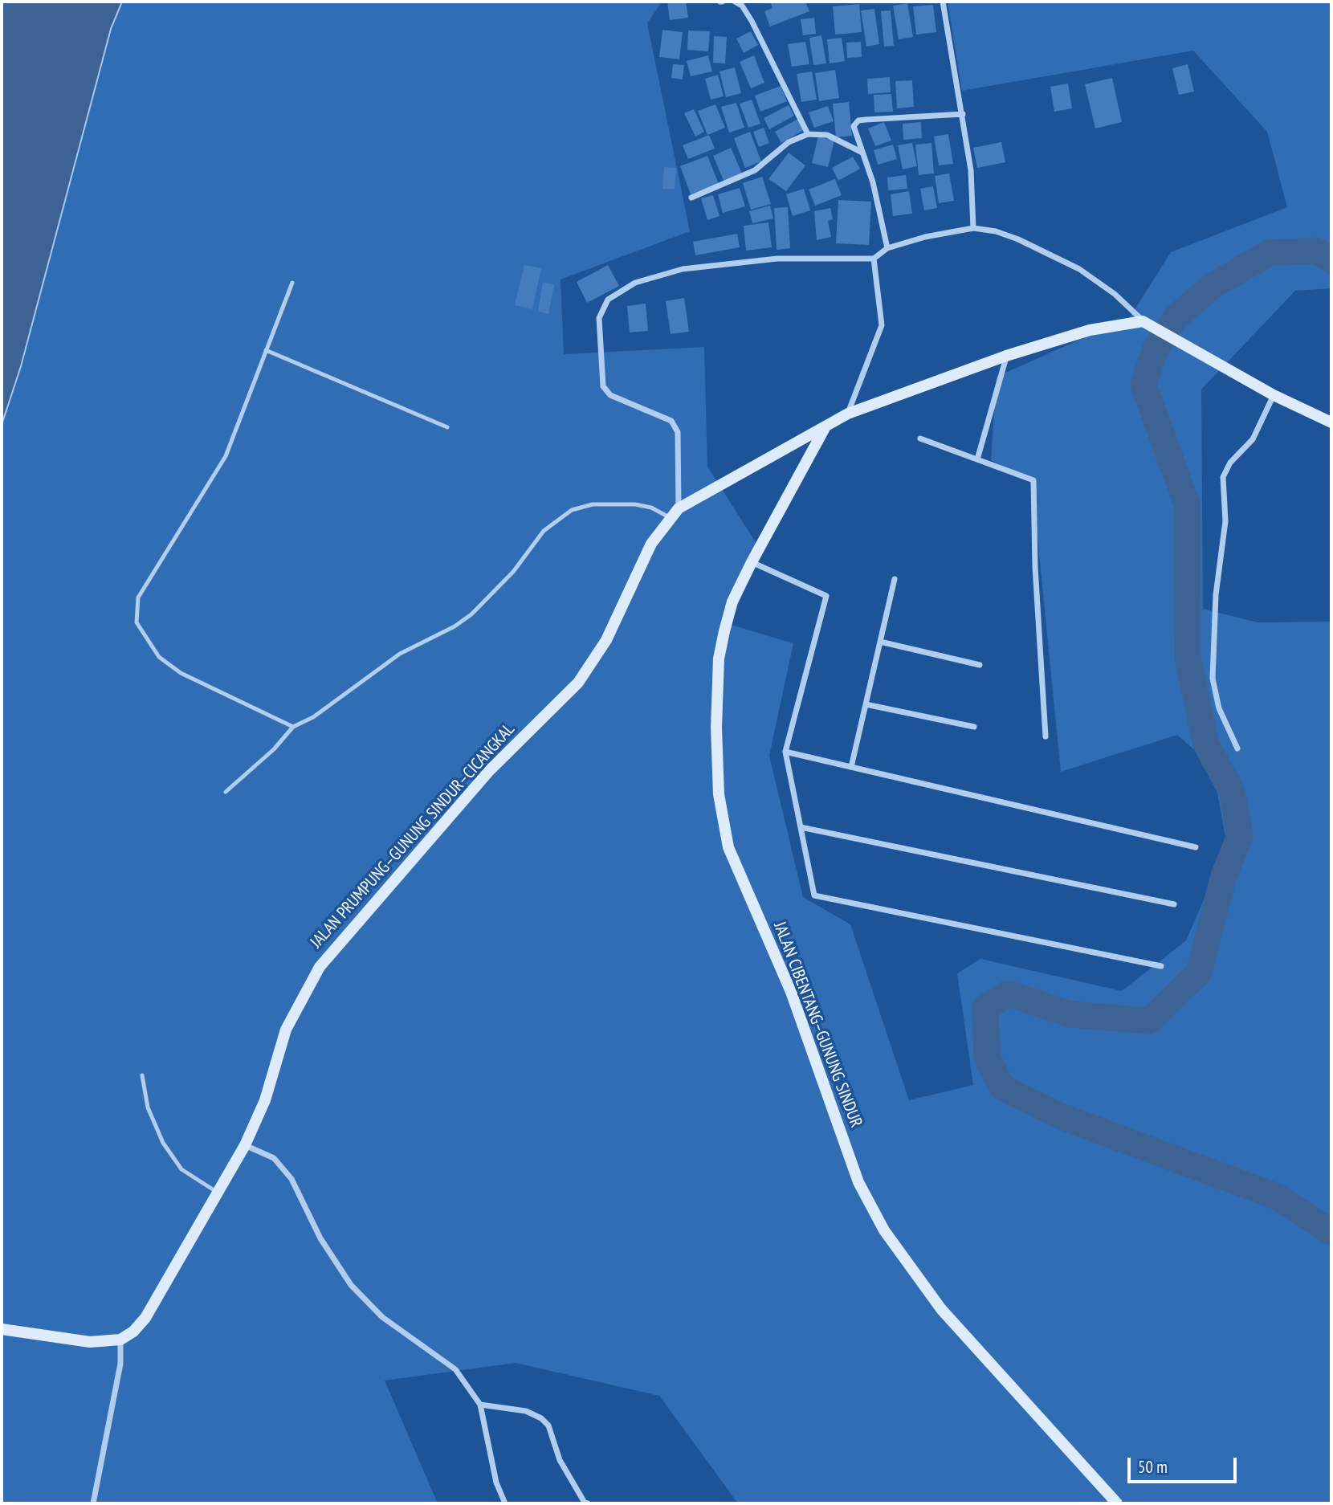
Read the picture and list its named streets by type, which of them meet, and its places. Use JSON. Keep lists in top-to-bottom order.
{
  "streets": {
    "main road": ["JALAN PRUMPUNG–GUNUNG SINDUR–CICANGKAL", "JALAN CIBENTANG–GUNUNG SINDUR"]
  },
  "crossings": [
    ["JALAN PRUMPUNG–GUNUNG SINDUR–CICANGKAL", "JALAN CIBENTANG–GUNUNG SINDUR"]
  ],
  "scale_bar": "50 m"
}
